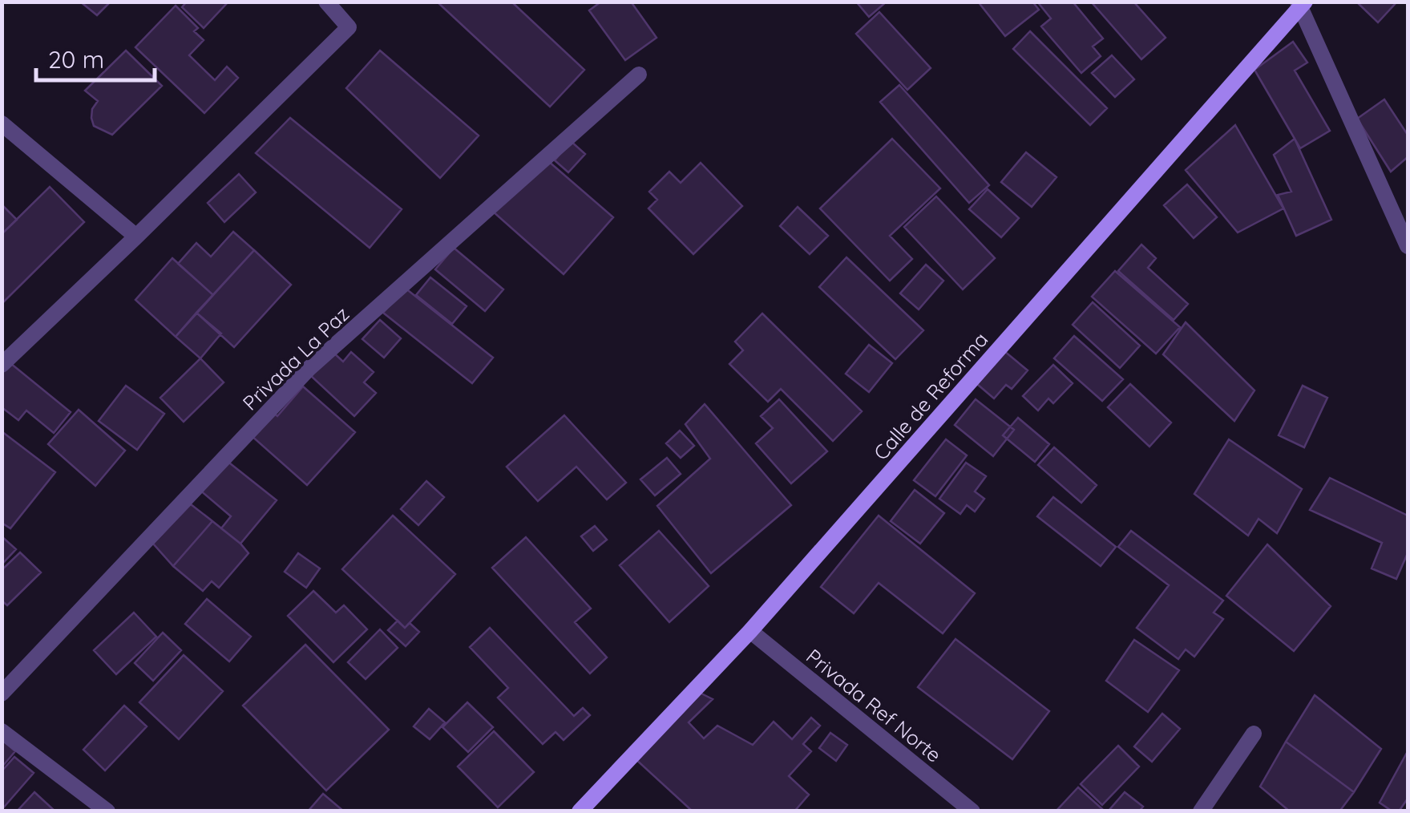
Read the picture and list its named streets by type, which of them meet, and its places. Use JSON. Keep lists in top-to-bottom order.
{
  "streets": {
    "main road": ["Calle de Reforma"],
    "street": ["Privada La Paz", "Privada Ref Norte"]
  },
  "crossings": [
    ["Calle de Reforma", "Privada Ref Norte"]
  ],
  "scale_bar": "20 m"
}
